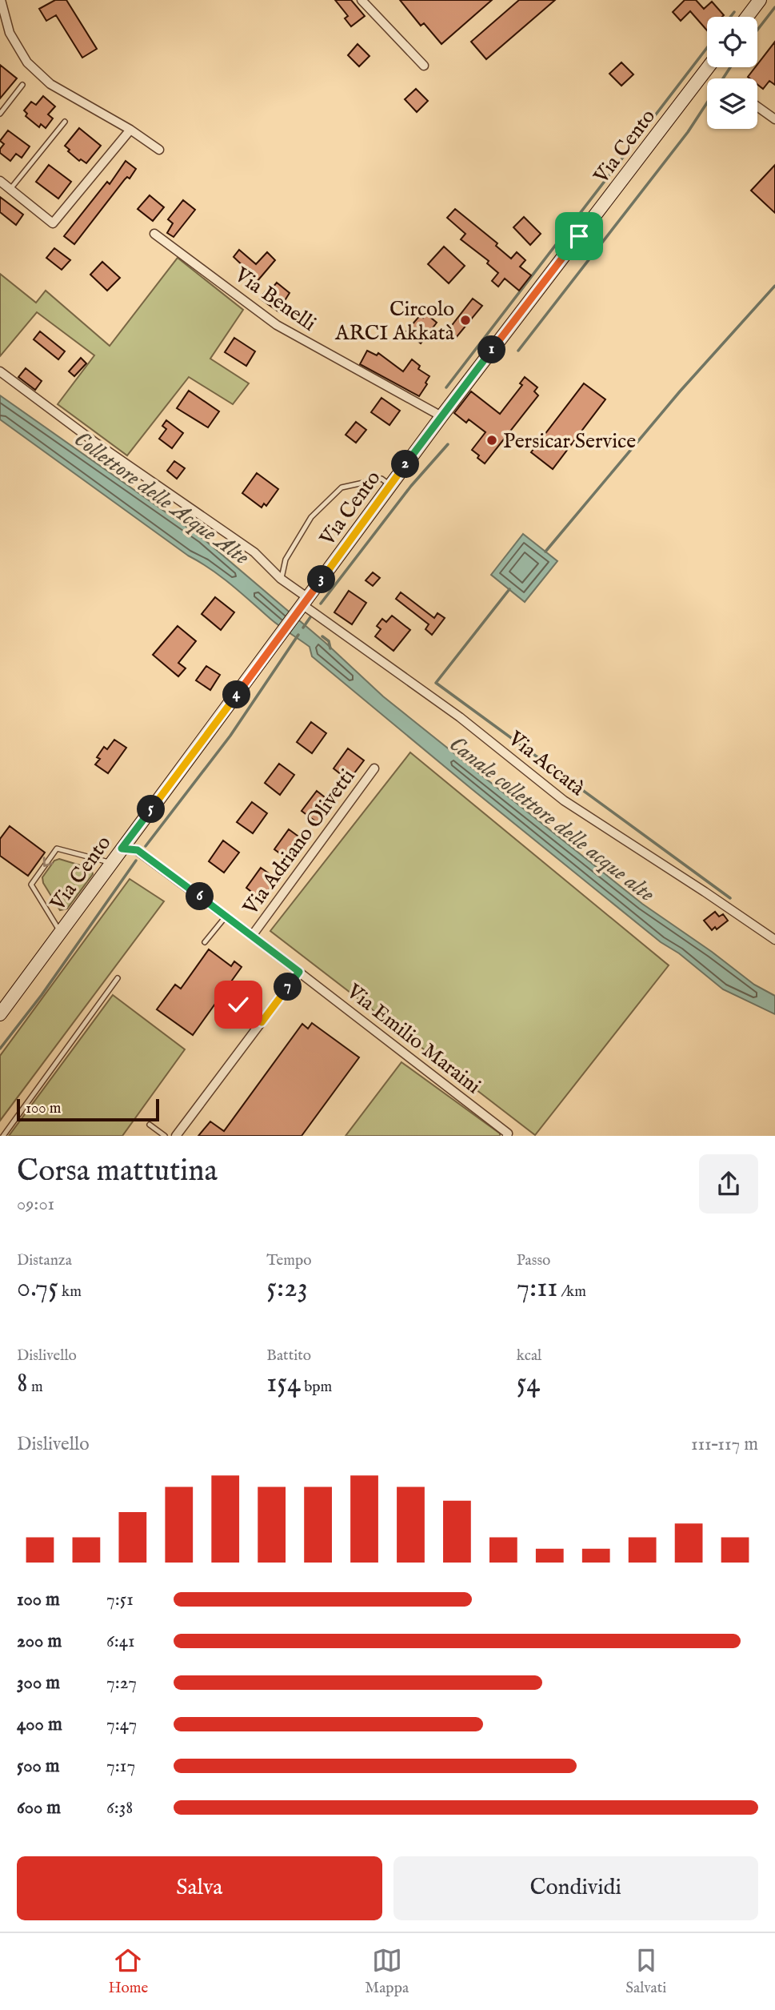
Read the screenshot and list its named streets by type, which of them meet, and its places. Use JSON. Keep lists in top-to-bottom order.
{
  "streets": {
    "main road": ["Via Cento"],
    "street": [
      "Via Benelli",
      "Via Accatà",
      "Via Adriano Olivetti",
      "Via Emilio Maraini"
    ]
  },
  "crossings": [
    ["Via Cento", "Via Benelli"],
    ["Via Cento", "Via Accatà"],
    ["Via Cento", "Via Emilio Maraini"],
    ["Via Adriano Olivetti", "Via Emilio Maraini"]
  ],
  "water": ["Collettore delle Acque Alte", "Canale collettore delle acque alte"],
  "places": ["Circolo ARCI Akkatà", "Persicar Service"],
  "scale_bar": "100 m",
  "page": {
    "pins": [
      "1",
      "2",
      "3",
      "4",
      "5",
      "6",
      "7"
    ],
    "scale": "100 m",
    "heading": ["Corsa mattutina", "09:01"],
    "stats": [
      ["Distanza", "0.75 km"],
      ["Tempo", "5:23"],
      ["Passo", "7:11 /km"],
      ["Dislivello", "8 m"],
      ["Battito", "154 bpm"],
      ["kcal", "54"]
    ],
    "chart": ["Dislivello", "111–117 m"],
    "list": [
      {
        "name": "100 m",
        "note": "7:51"
      },
      {
        "name": "200 m",
        "note": "6:41"
      },
      {
        "name": "300 m",
        "note": "7:27"
      },
      {
        "name": "400 m",
        "note": "7:47"
      },
      {
        "name": "500 m",
        "note": "7:17"
      },
      {
        "name": "600 m",
        "note": "6:38"
      }
    ],
    "buttons": ["Salva", "Condividi"],
    "tabs": ["Home", "Mappa", "Salvati"]
  }
}
